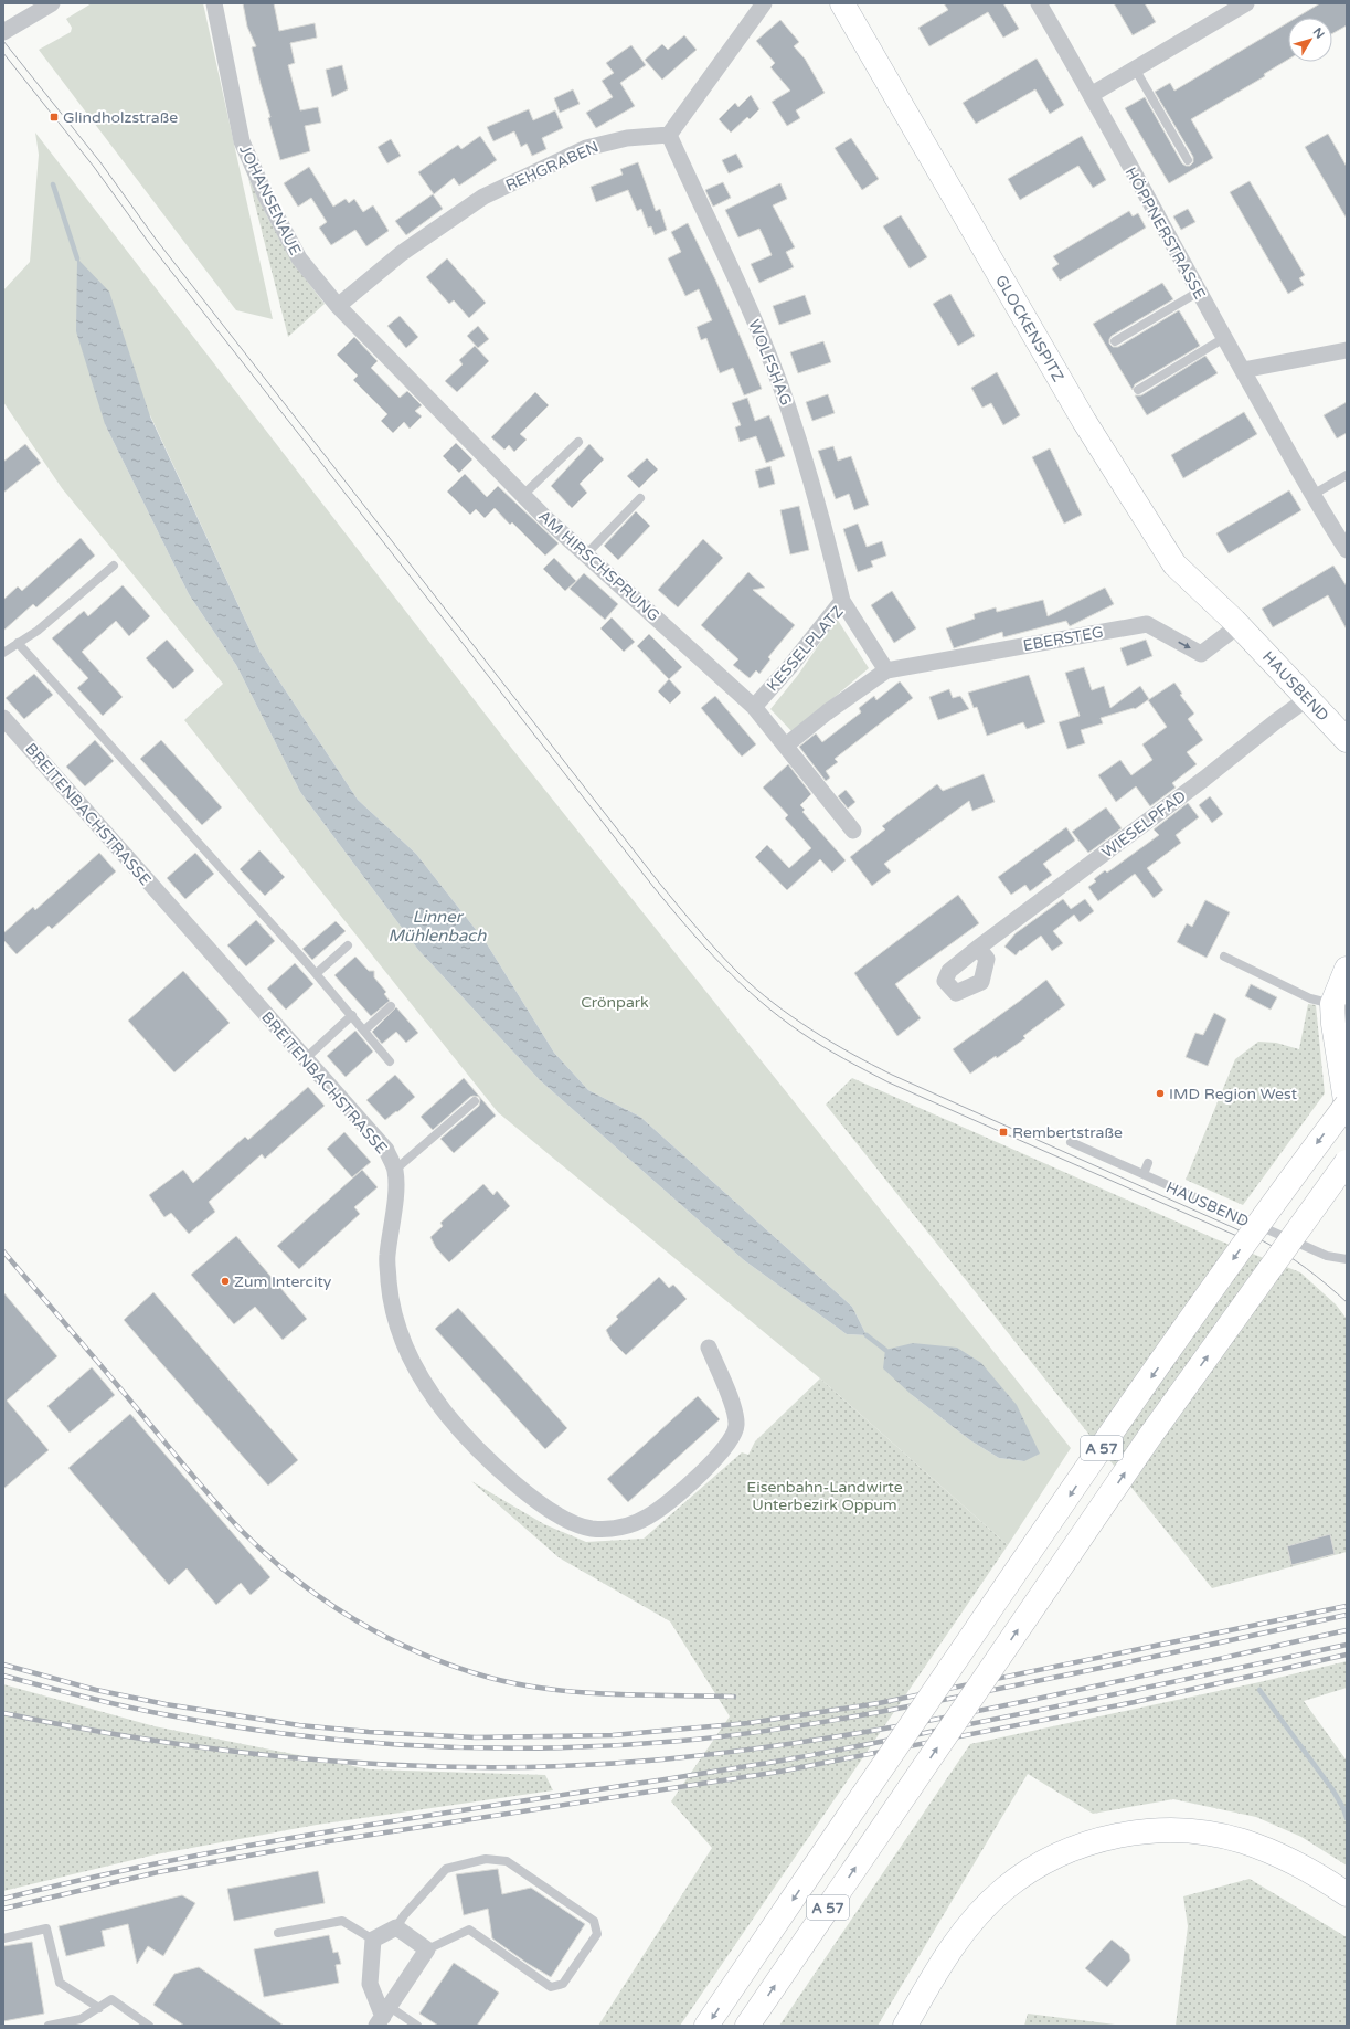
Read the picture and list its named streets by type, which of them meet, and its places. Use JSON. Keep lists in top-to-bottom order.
{
  "streets": {
    "main road": ["GLOCKENSPITZ", "HAUSBEND", "A 57"],
    "street": [
      "REHGRABEN",
      "JOHANSENAUE",
      "HÖPPNERSTRASSE",
      "WOLFSHAG",
      "AM HIRSCHSPRUNG",
      "EBERSTEG",
      "KESSELPLATZ",
      "BREITENBACHSTRASSE",
      "WIESELPFAD"
    ]
  },
  "crossings": [
    ["REHGRABEN", "JOHANSENAUE"],
    ["REHGRABEN", "WOLFSHAG"],
    ["REHGRABEN", "AM HIRSCHSPRUNG"],
    ["JOHANSENAUE", "AM HIRSCHSPRUNG"],
    ["GLOCKENSPITZ", "EBERSTEG"],
    ["GLOCKENSPITZ", "HAUSBEND"],
    ["WOLFSHAG", "KESSELPLATZ"],
    ["AM HIRSCHSPRUNG", "KESSELPLATZ"],
    ["EBERSTEG", "KESSELPLATZ"],
    ["EBERSTEG", "HAUSBEND"],
    ["HAUSBEND", "WIESELPFAD"]
  ],
  "one_way": ["EBERSTEG"],
  "water": ["Linner Mühlenbach"],
  "parks": ["Crönpark", "Eisenbahn-Landwirte Unterbezirk Oppum"],
  "places": {
    "transit": ["Glindholzstraße", "Rembertstraße"],
    "other": ["IMD Region West", "Zum Intercity"]
  },
  "north": "top right"
}
